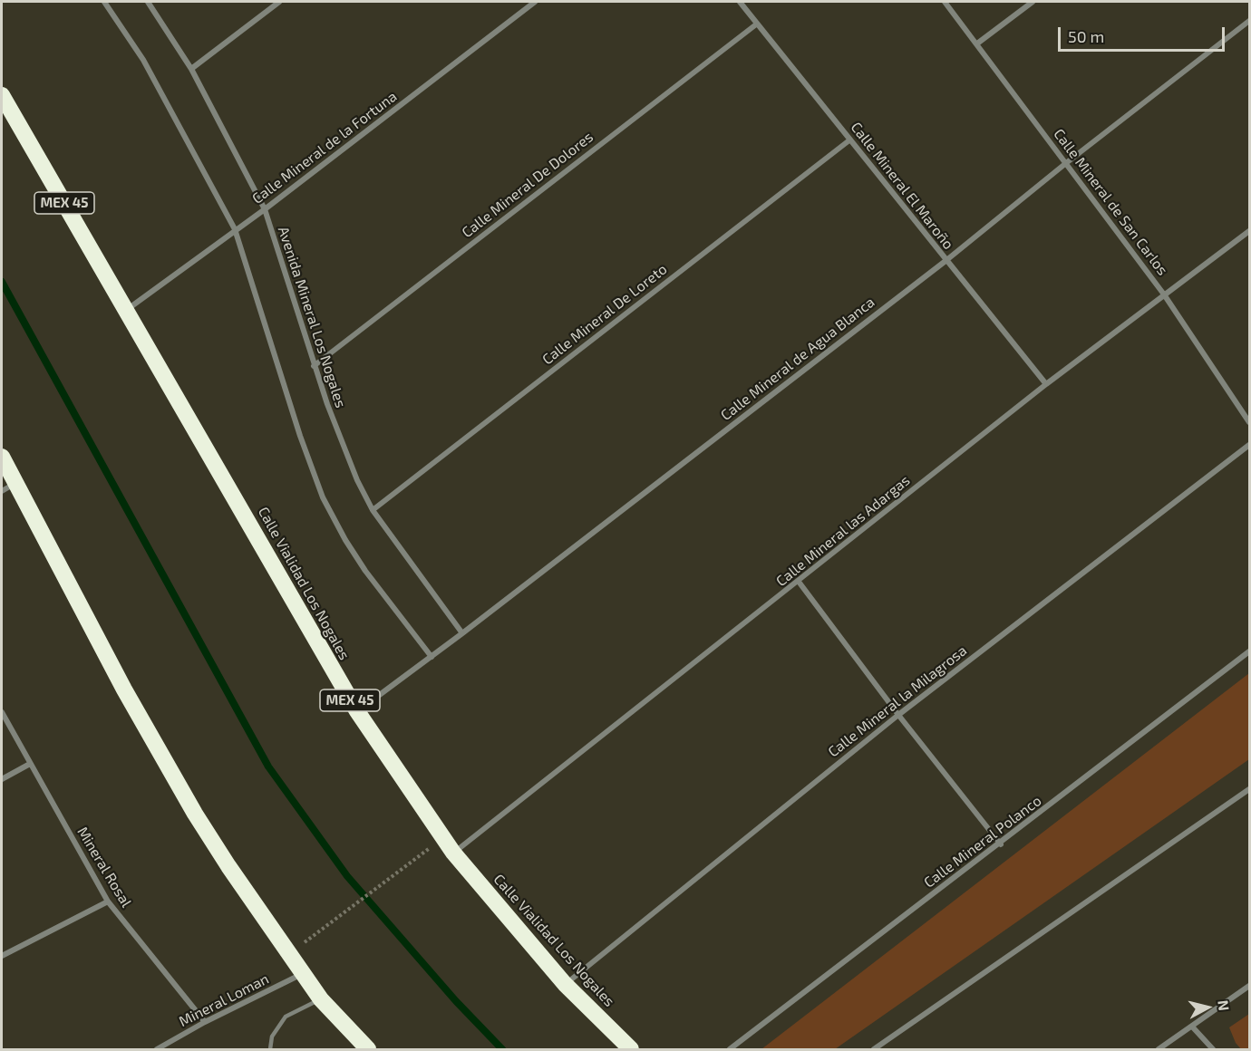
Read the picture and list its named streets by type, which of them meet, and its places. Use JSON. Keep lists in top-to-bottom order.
{
  "streets": {
    "highway": ["MEX 45", "Calle Vialidad Los Nogales"],
    "street": [
      "Calle Mineral de la Fortuna",
      "Calle Mineral De Dolores",
      "Calle Mineral El Maroño",
      "Calle Mineral de San Carlos",
      "Calle Mineral De Loreto",
      "Avenida Mineral Los Nogales",
      "Calle Mineral de Agua Blanca",
      "Calle Mineral las Adargas",
      "Calle Mineral la Milagrosa",
      "Calle Mineral Polanco",
      "Mineral Rosal",
      "Mineral Loman"
    ]
  },
  "crossings": [
    ["Calle Mineral de la Fortuna", "Avenida Mineral Los Nogales"],
    ["Calle Mineral de la Fortuna", "Calle Vialidad Los Nogales"],
    ["Calle Mineral De Dolores", "Calle Mineral El Maroño"],
    ["Calle Mineral De Dolores", "Avenida Mineral Los Nogales"],
    ["Calle Mineral El Maroño", "Calle Mineral De Loreto"],
    ["Calle Mineral El Maroño", "Calle Mineral de Agua Blanca"],
    ["Calle Mineral El Maroño", "Calle Mineral las Adargas"],
    ["Calle Mineral de San Carlos", "Calle Mineral de Agua Blanca"],
    ["Calle Mineral de San Carlos", "Calle Mineral las Adargas"],
    ["Calle Mineral De Loreto", "Avenida Mineral Los Nogales"],
    ["Avenida Mineral Los Nogales", "Calle Mineral de Agua Blanca"],
    ["Calle Mineral de Agua Blanca", "Calle Vialidad Los Nogales"],
    ["Calle Mineral las Adargas", "Calle Vialidad Los Nogales"],
    ["Calle Vialidad Los Nogales", "Calle Mineral la Milagrosa"],
    ["Mineral Rosal", "Mineral Loman"]
  ],
  "scale_bar": "50 m",
  "north": "right"
}
